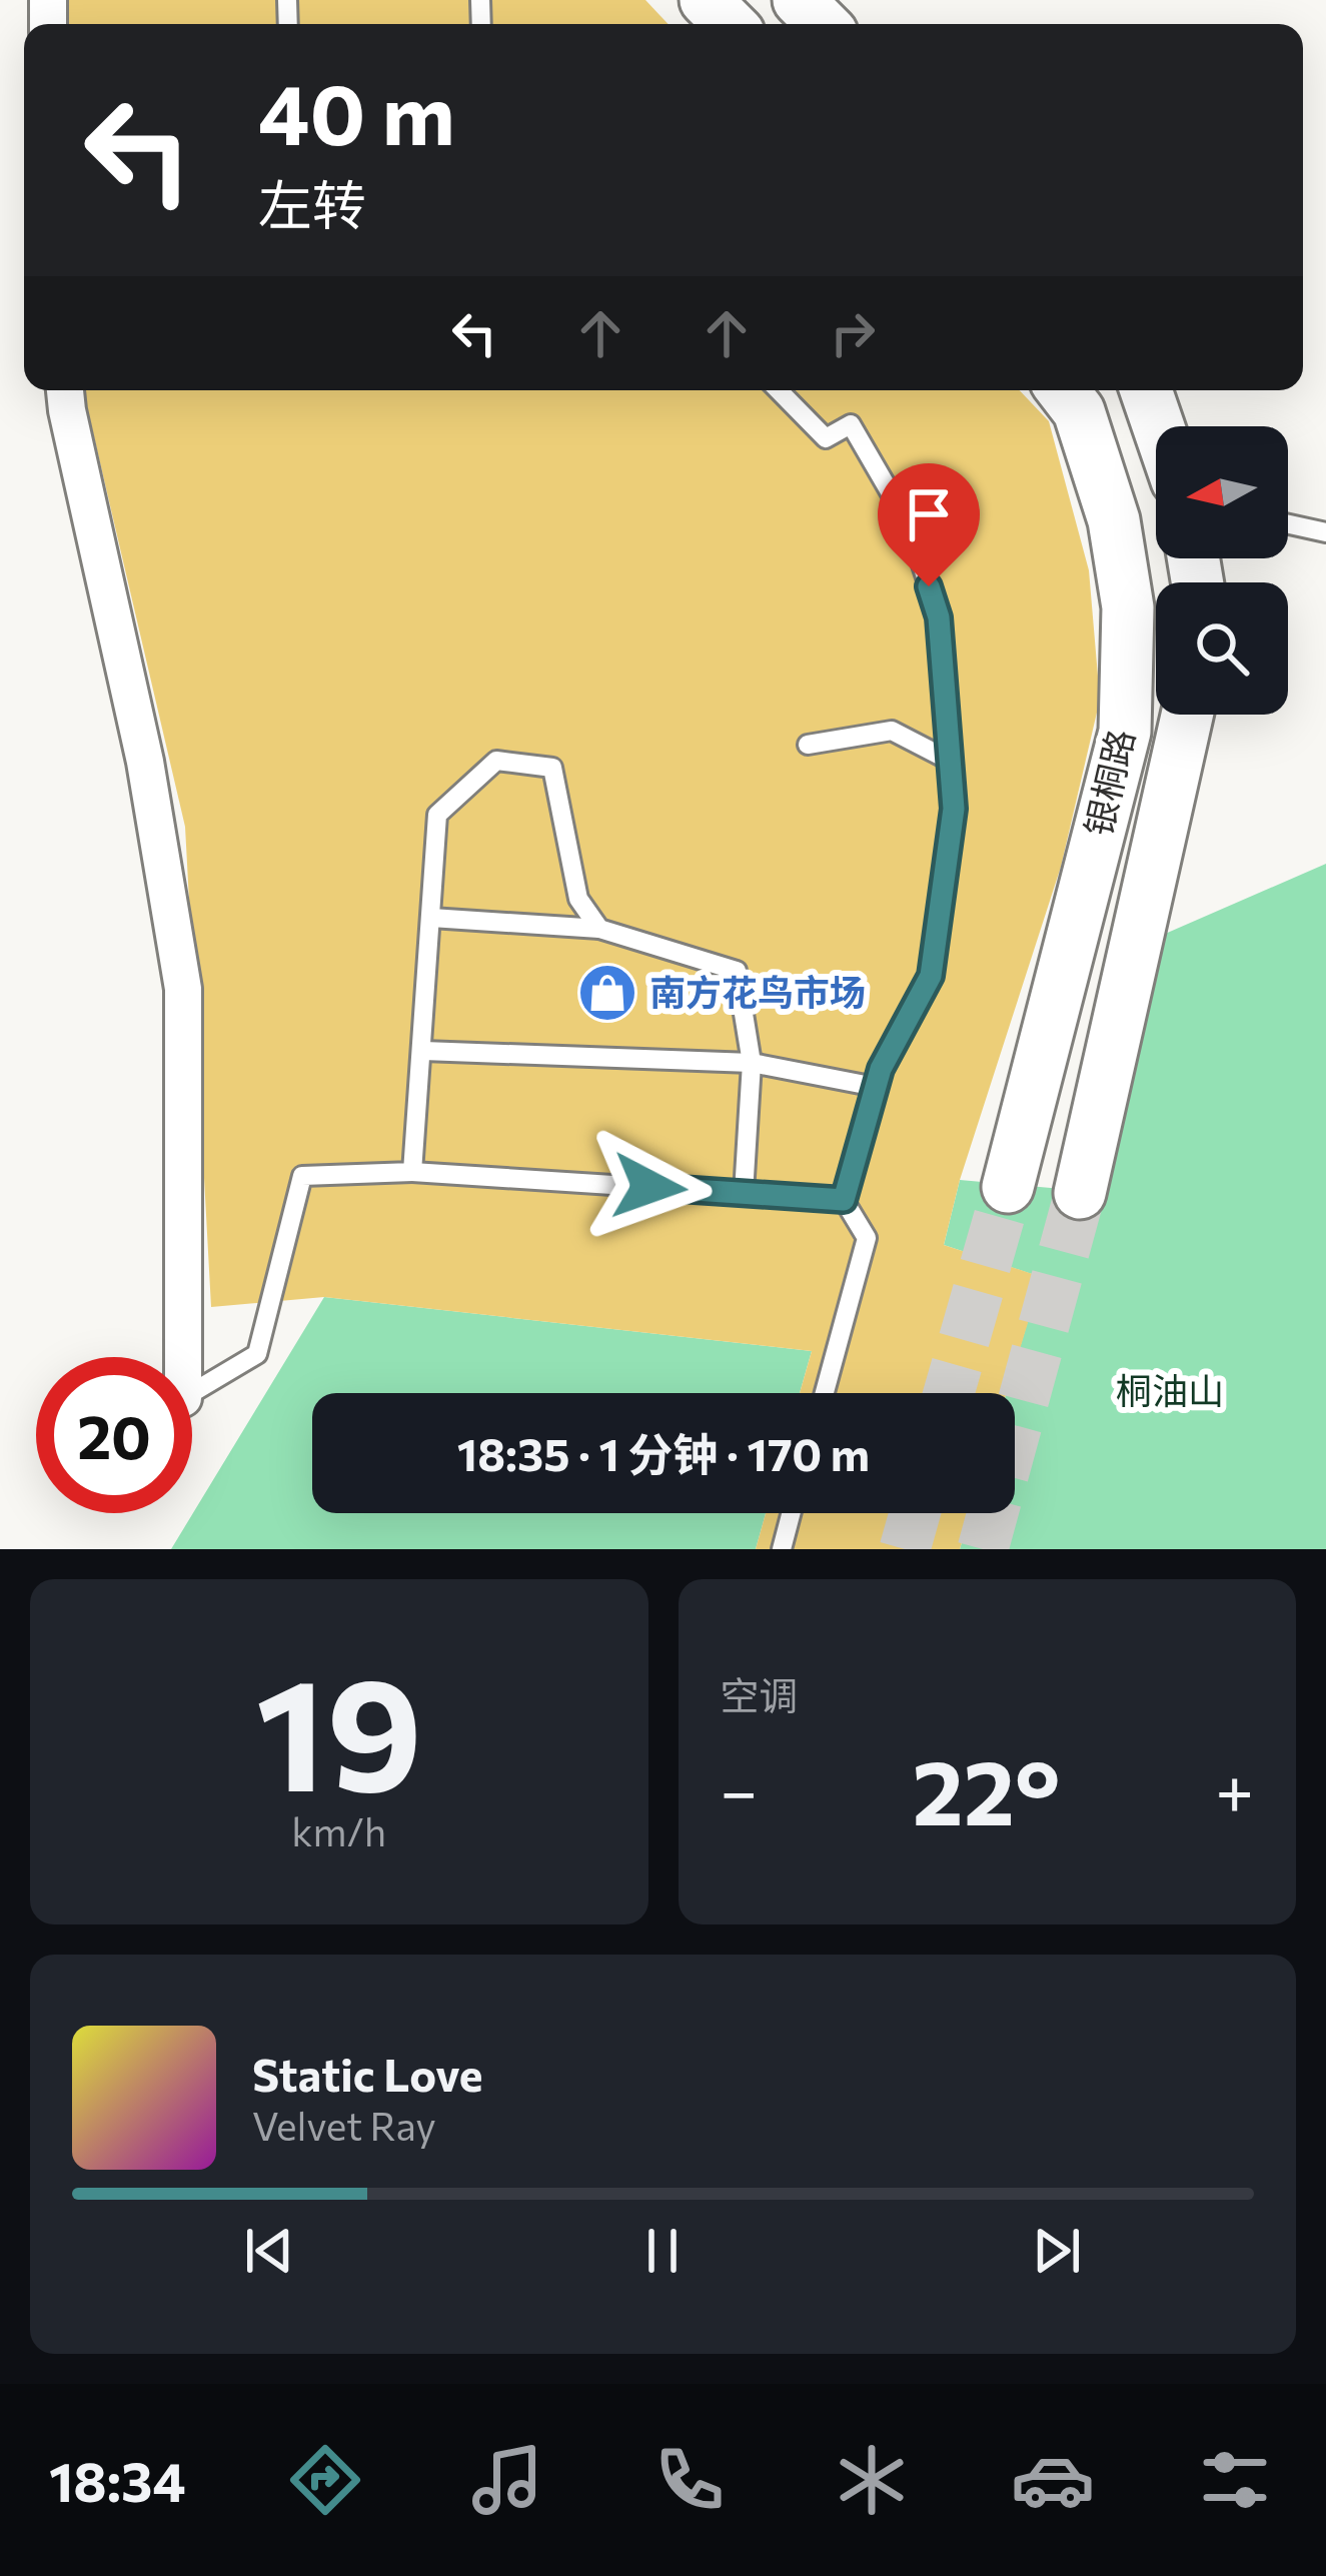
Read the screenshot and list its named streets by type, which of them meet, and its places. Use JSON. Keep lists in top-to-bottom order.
{
  "streets": {
    "main road": ["银桐路"]
  },
  "parks": ["桐油山"],
  "places": {
    "shop": ["南方花鸟市场"]
  },
  "north": "left",
  "page": {
    "turn": ["40 m", "左转"],
    "limit": "20",
    "trip": "18:35 · 1 分钟 · 170 m",
    "tile": [
      ["19", "km/h"],
      "空调"
    ],
    "heat": ["−", "22°", "+"],
    "song": ["Static Love", "Velvet Ray"],
    "tabs": "18:34"
  }
}
